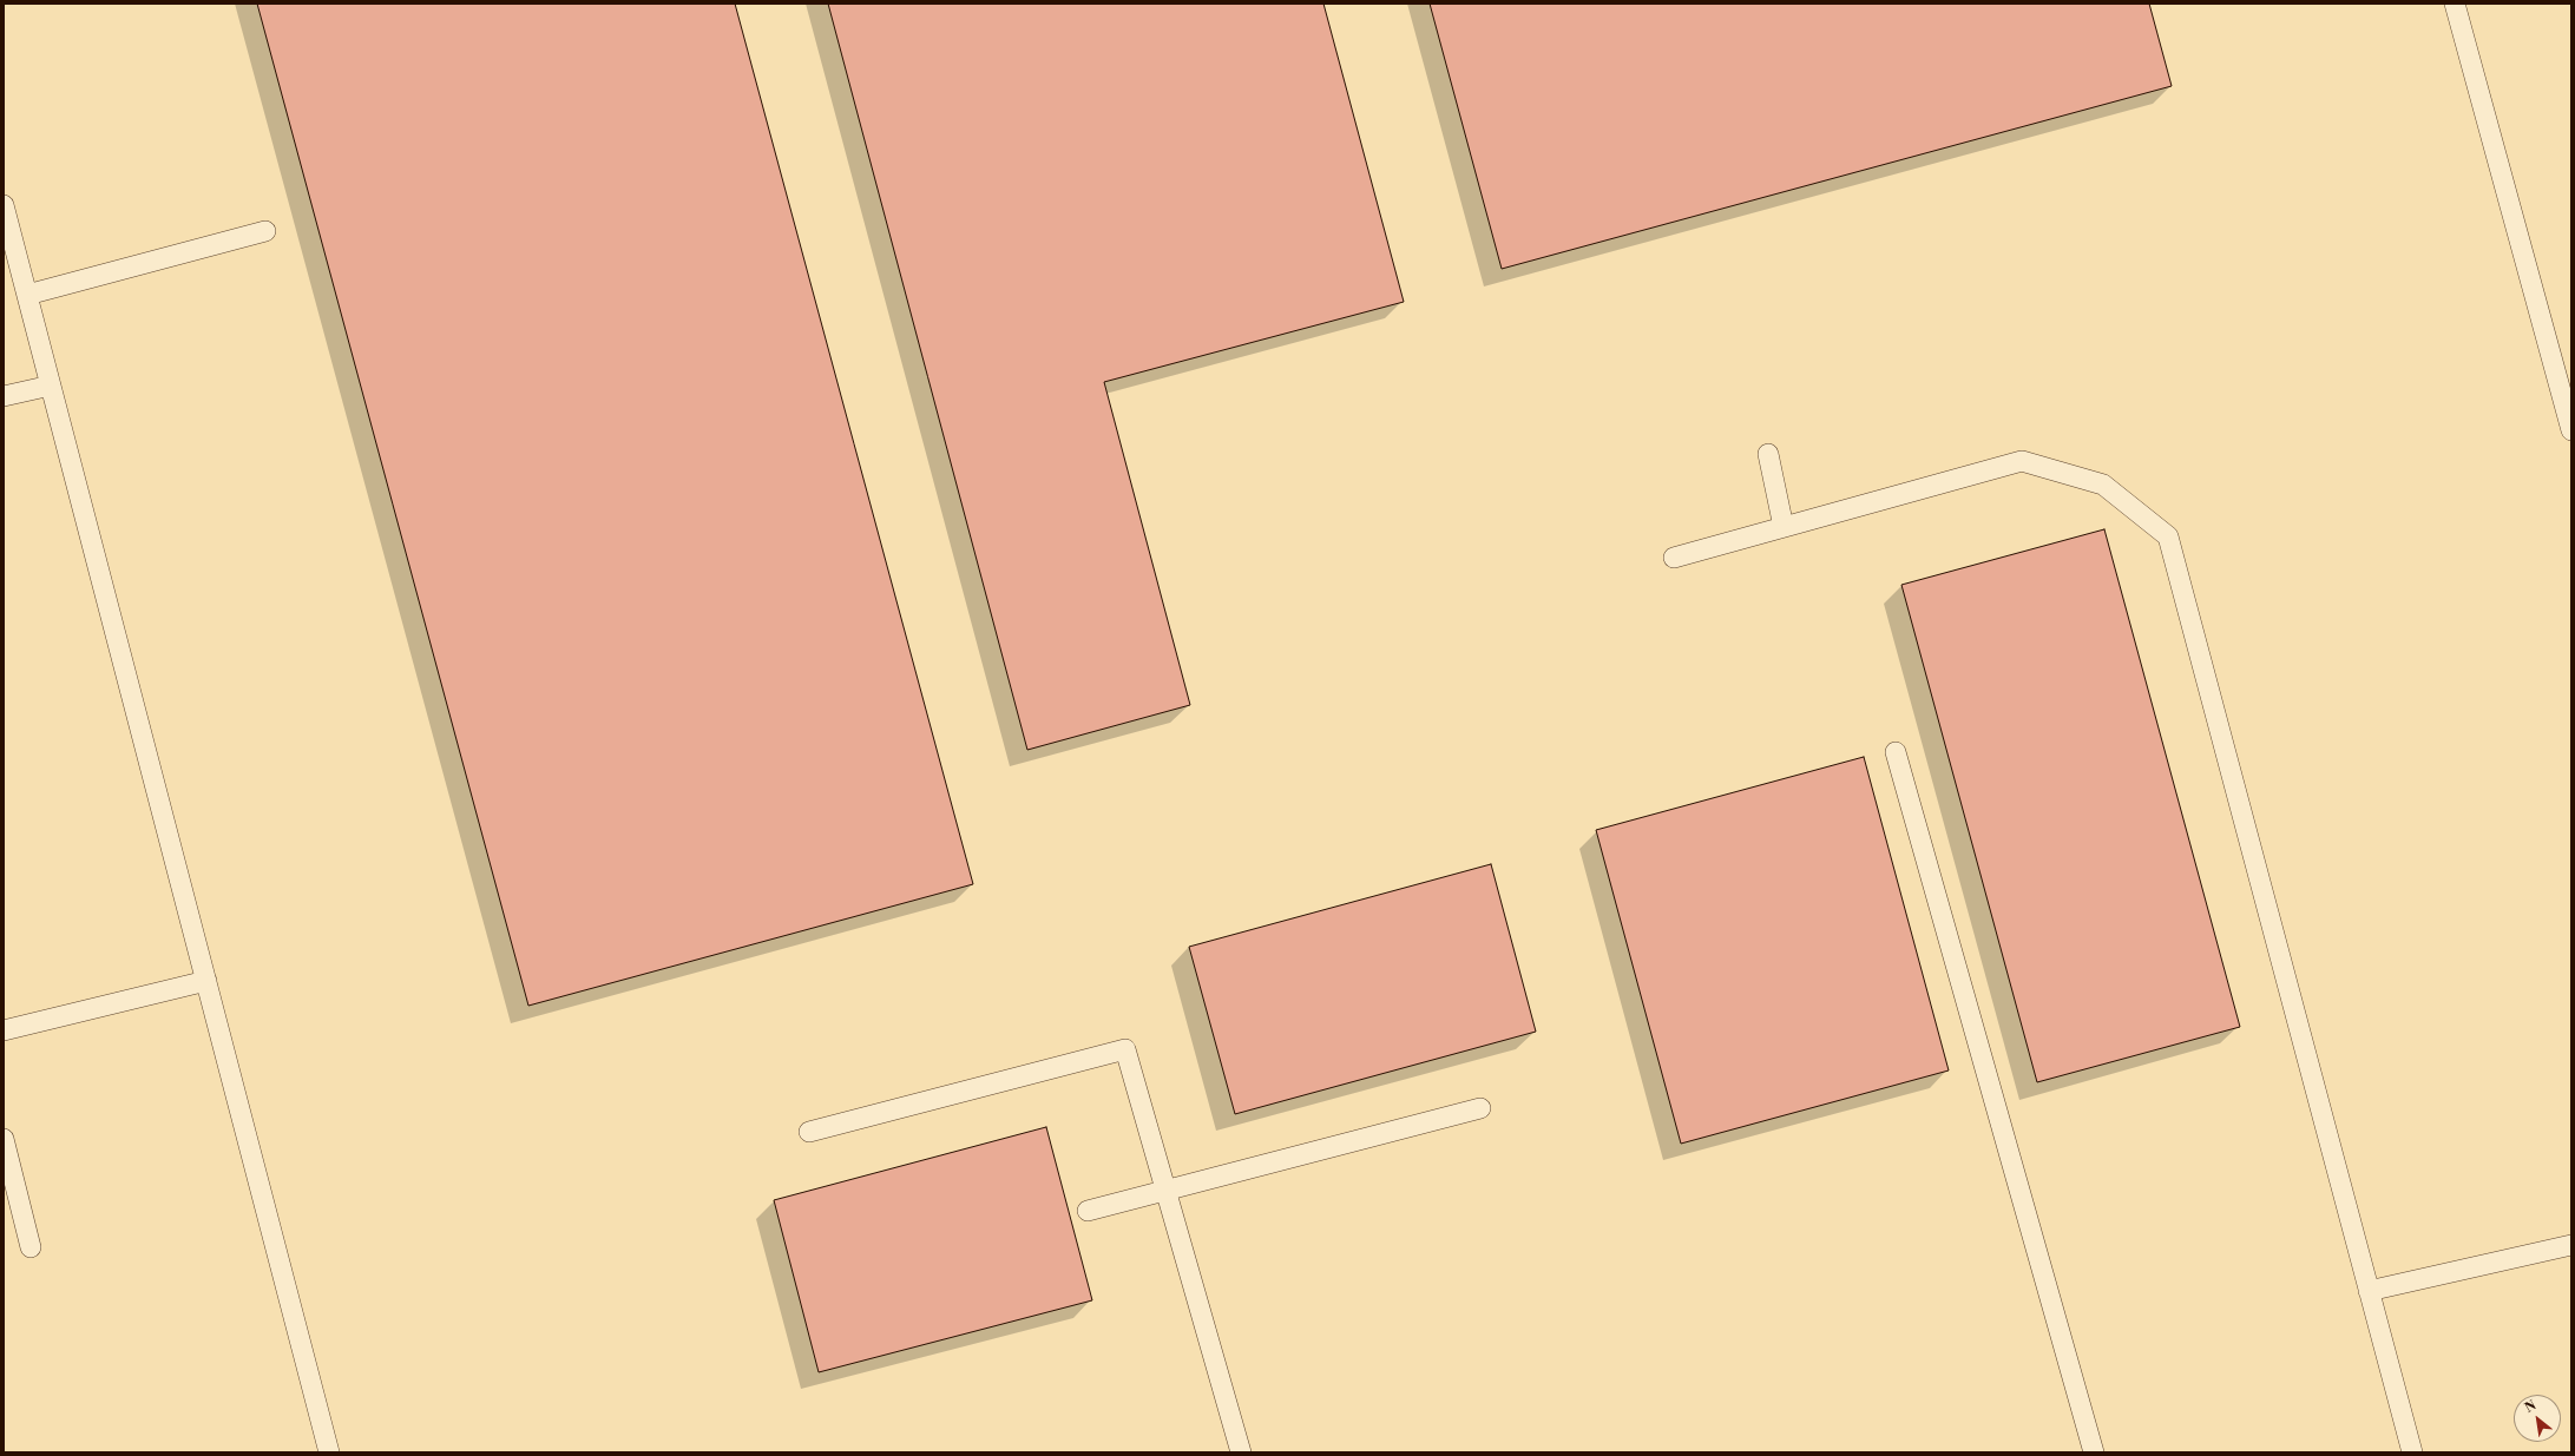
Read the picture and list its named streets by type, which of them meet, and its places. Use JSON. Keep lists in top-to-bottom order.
{
  "north": "top left"
}
